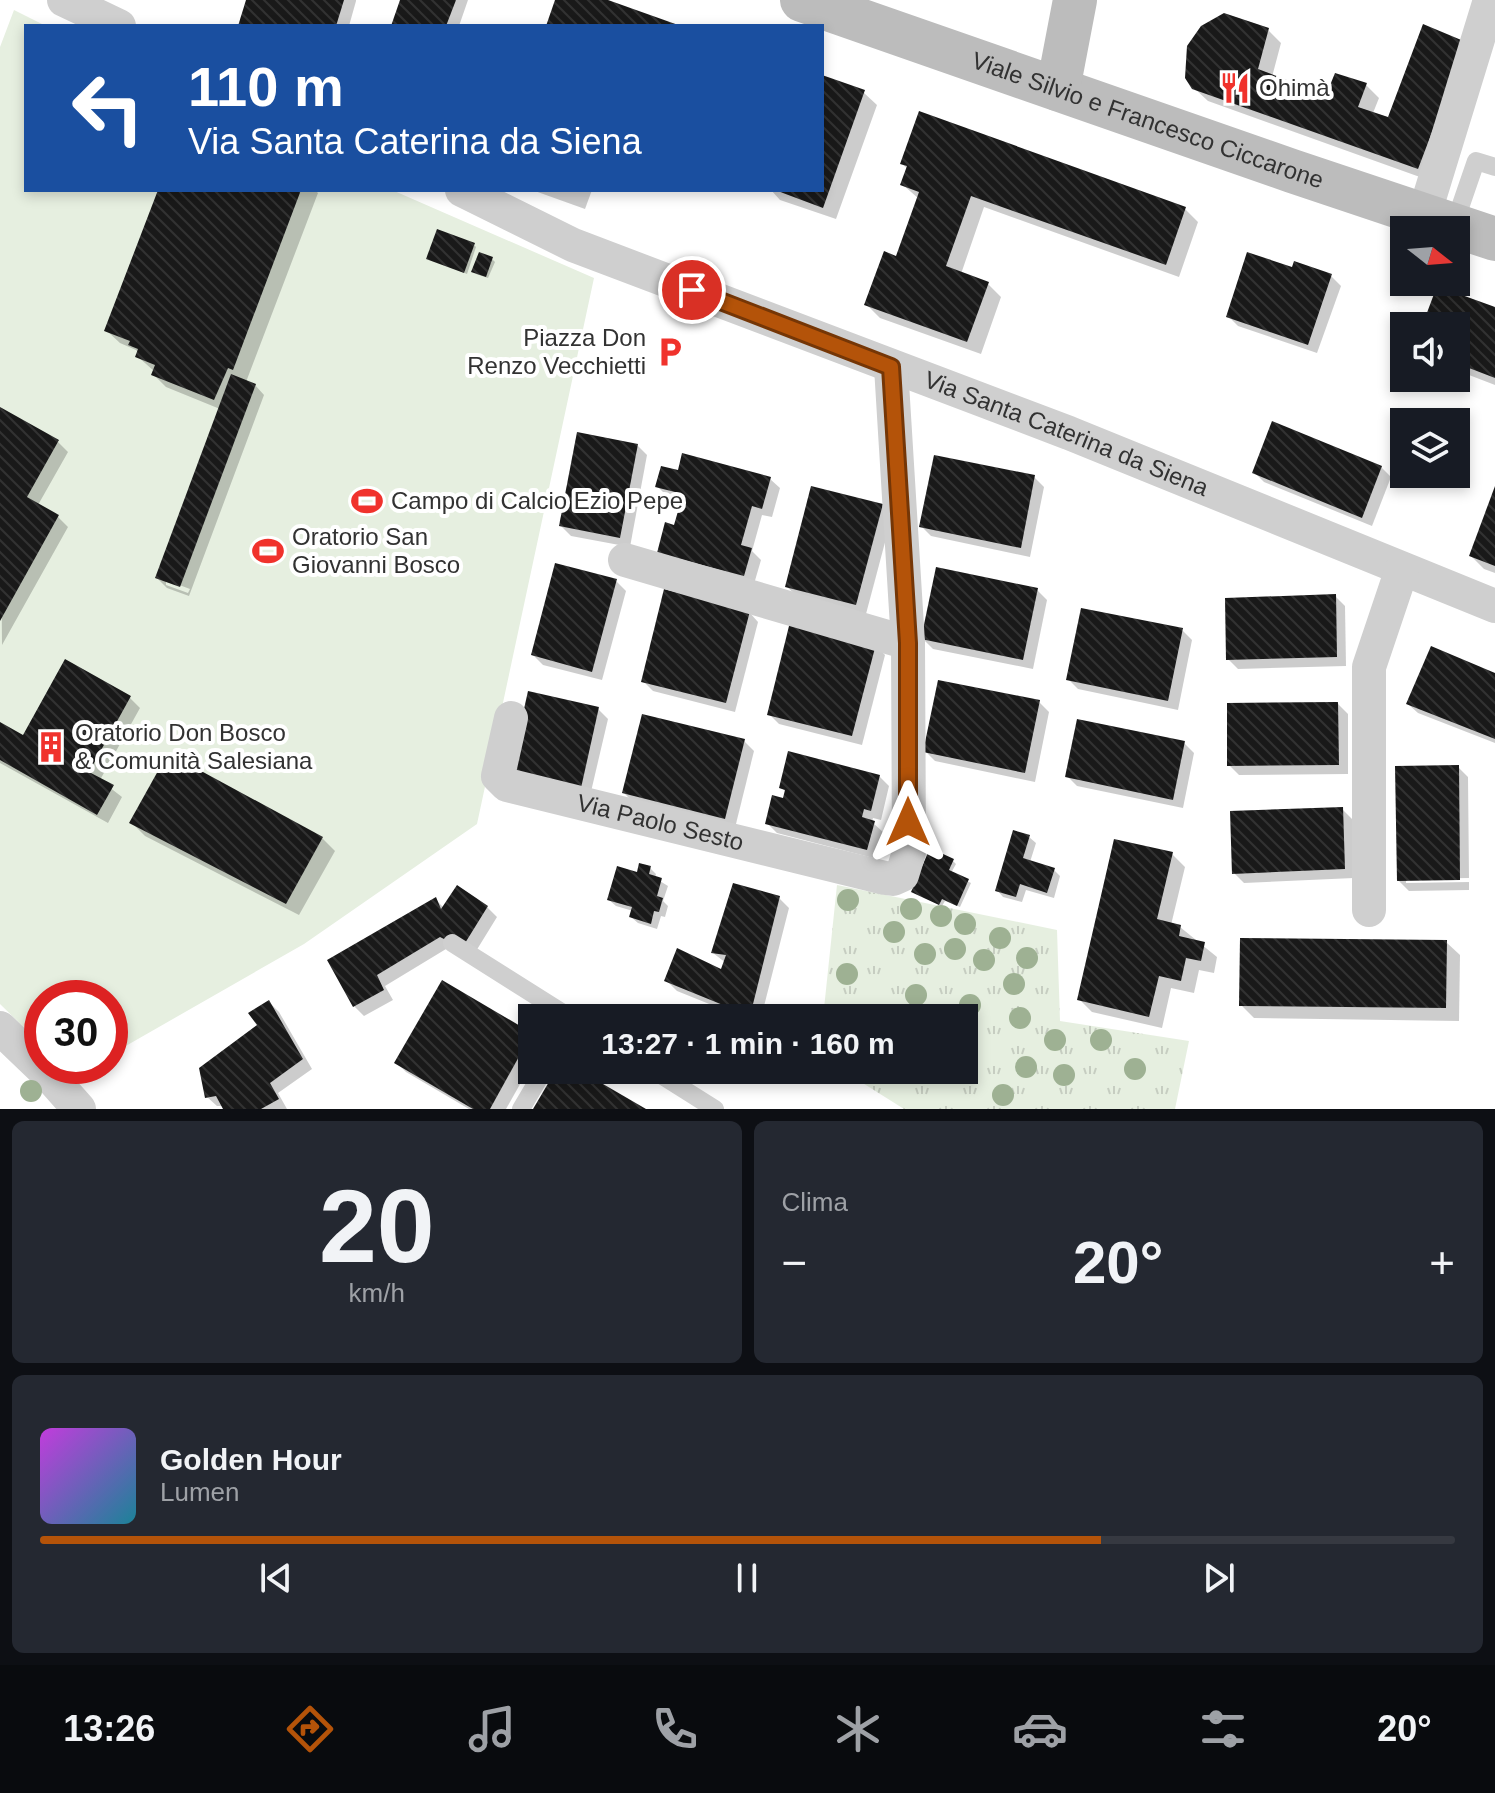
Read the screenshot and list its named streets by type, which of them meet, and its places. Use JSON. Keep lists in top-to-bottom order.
{
  "streets": {
    "street": ["Viale Silvio e Francesco Ciccarone", "Via Santa Caterina da Siena", "Via Paolo Sesto"]
  },
  "places": {
    "restaurant": ["Ohimà"],
    "parking": ["Piazza Don Renzo Vecchietti"],
    "sports": ["Campo di Calcio Ezio Pepe", "Oratorio San Giovanni Bosco"],
    "building": ["Oratorio Don Bosco & Comunità Salesiana"]
  },
  "north": "right",
  "page": {
    "turn": ["110 m", "Via Santa Caterina da Siena"],
    "limit": "30",
    "trip": "13:27 · 1 min · 160 m",
    "tile": [
      ["20", "km/h"],
      "Clima"
    ],
    "heat": ["−", "20°", "+"],
    "song": ["Golden Hour", "Lumen"],
    "tabs": ["13:26", "20°"]
  }
}
